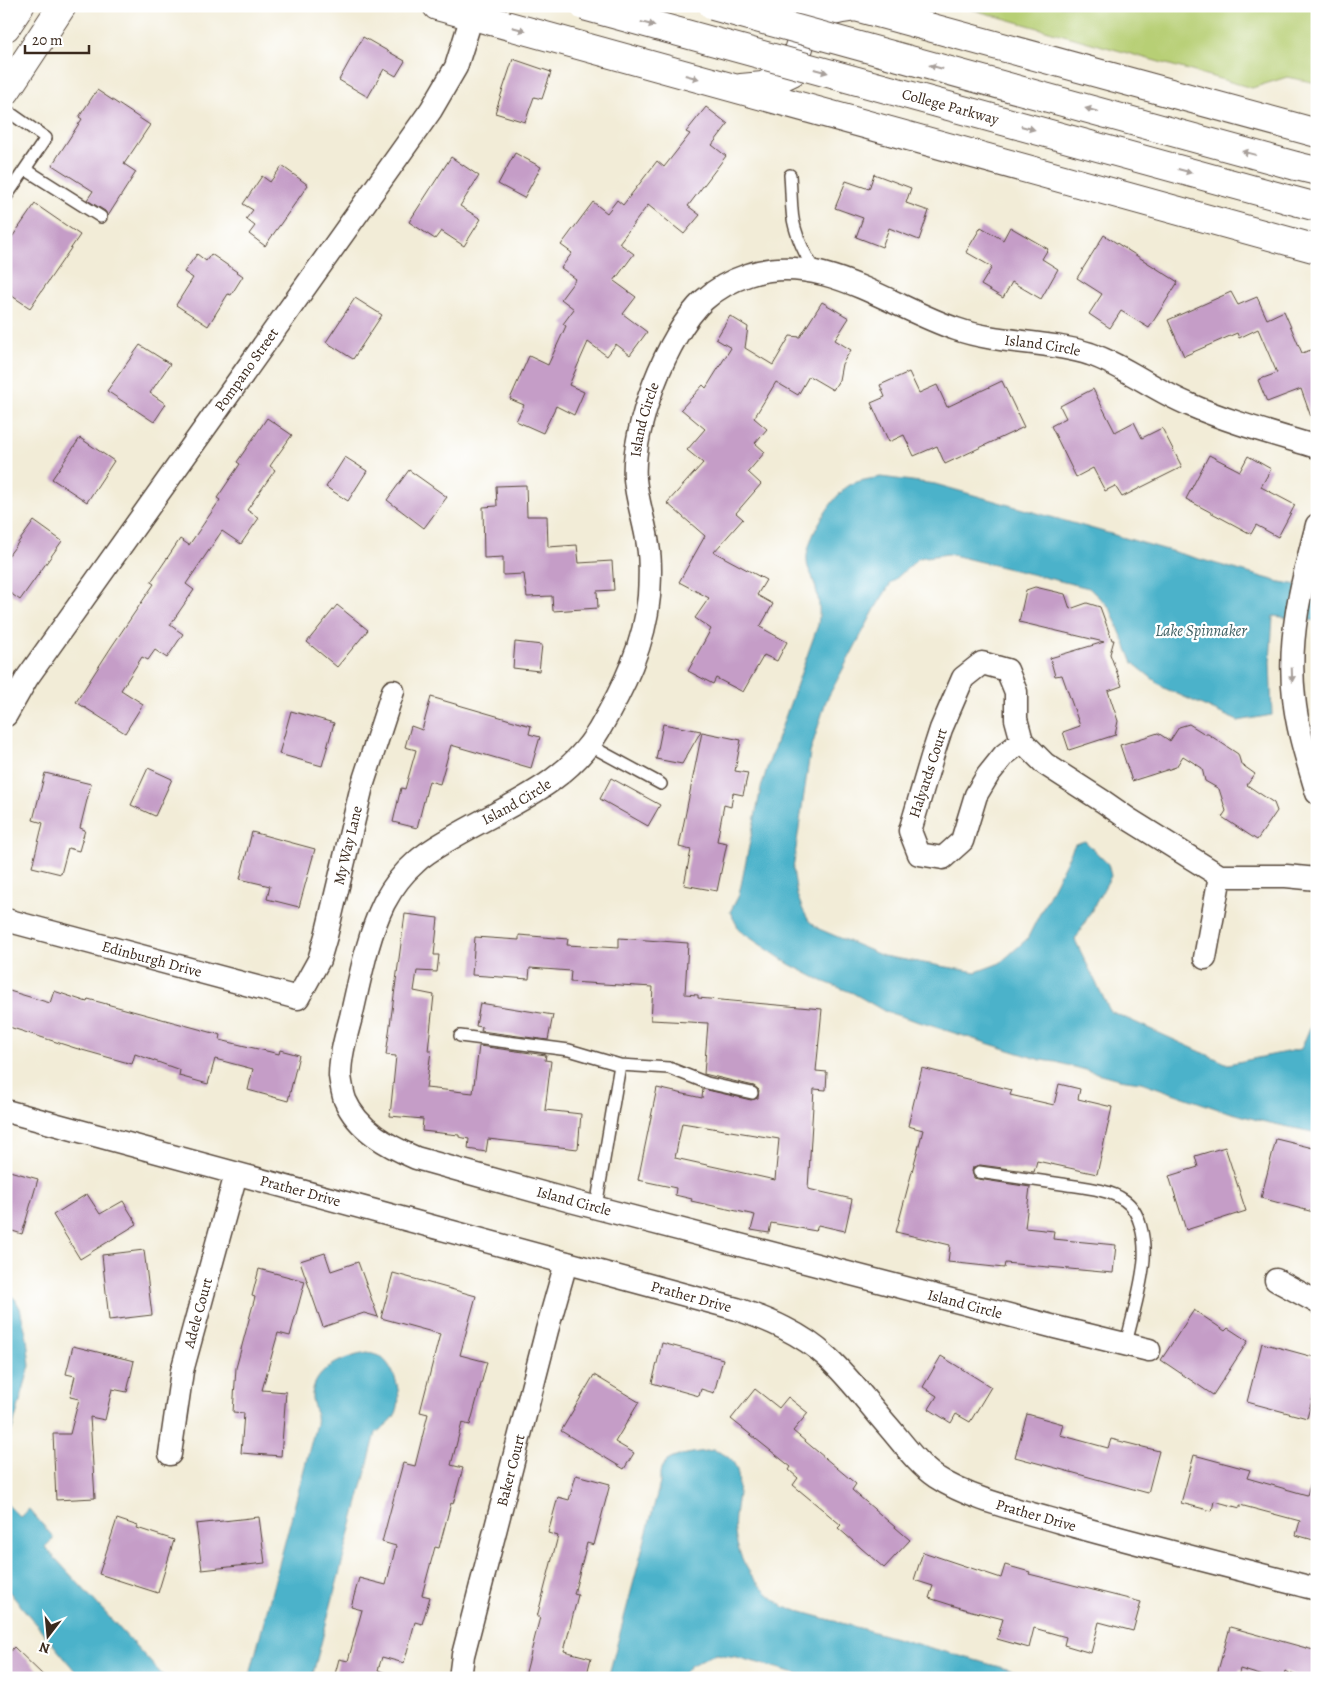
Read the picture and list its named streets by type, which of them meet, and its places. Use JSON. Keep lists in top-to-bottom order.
{
  "streets": {
    "main road": ["College Parkway"],
    "street": [
      "Island Circle",
      "Pompano Street",
      "Halyards Court",
      "My Way Lane",
      "Edinburgh Drive",
      "Prather Drive",
      "Adele Court",
      "Baker Court"
    ]
  },
  "crossings": [
    ["My Way Lane", "Edinburgh Drive"],
    ["Prather Drive", "Adele Court"],
    ["Prather Drive", "Baker Court"]
  ],
  "water": ["Lake Spinnaker"],
  "scale_bar": "20 m",
  "north": "bottom"
}
